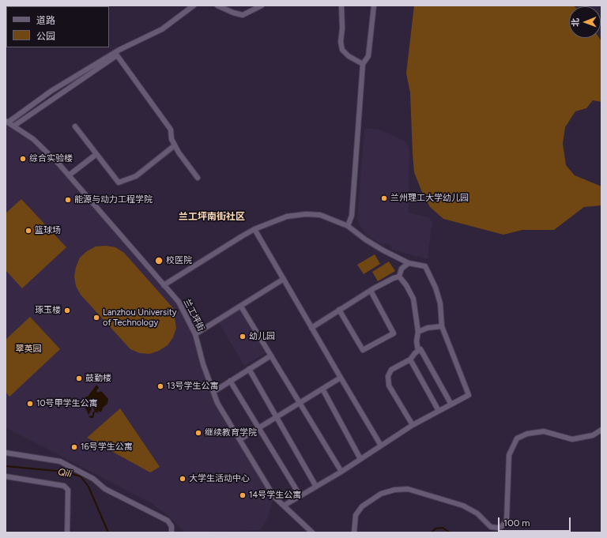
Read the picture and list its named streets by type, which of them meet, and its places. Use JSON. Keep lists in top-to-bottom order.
{
  "streets": {
    "street": ["兰工坪街"]
  },
  "districts": ["兰工坪南街社区"],
  "water": ["Qili"],
  "parks": ["翠英园"],
  "places": [
    "综合实验楼",
    "兰州理工大学幼儿园",
    "能源与动力工程学院",
    "篮球场",
    "校医院",
    "琢玉楼",
    "Lanzhou University of Technology",
    "幼儿园",
    "鼓勤楼",
    "13号学生公寓",
    "10号甲学生公寓",
    "继续教育学院",
    "16号学生公寓",
    "大学生活动中心",
    "14号学生公寓"
  ],
  "legend": ["道路", "公园"],
  "scale_bar": "100 m",
  "north": "left"
}
